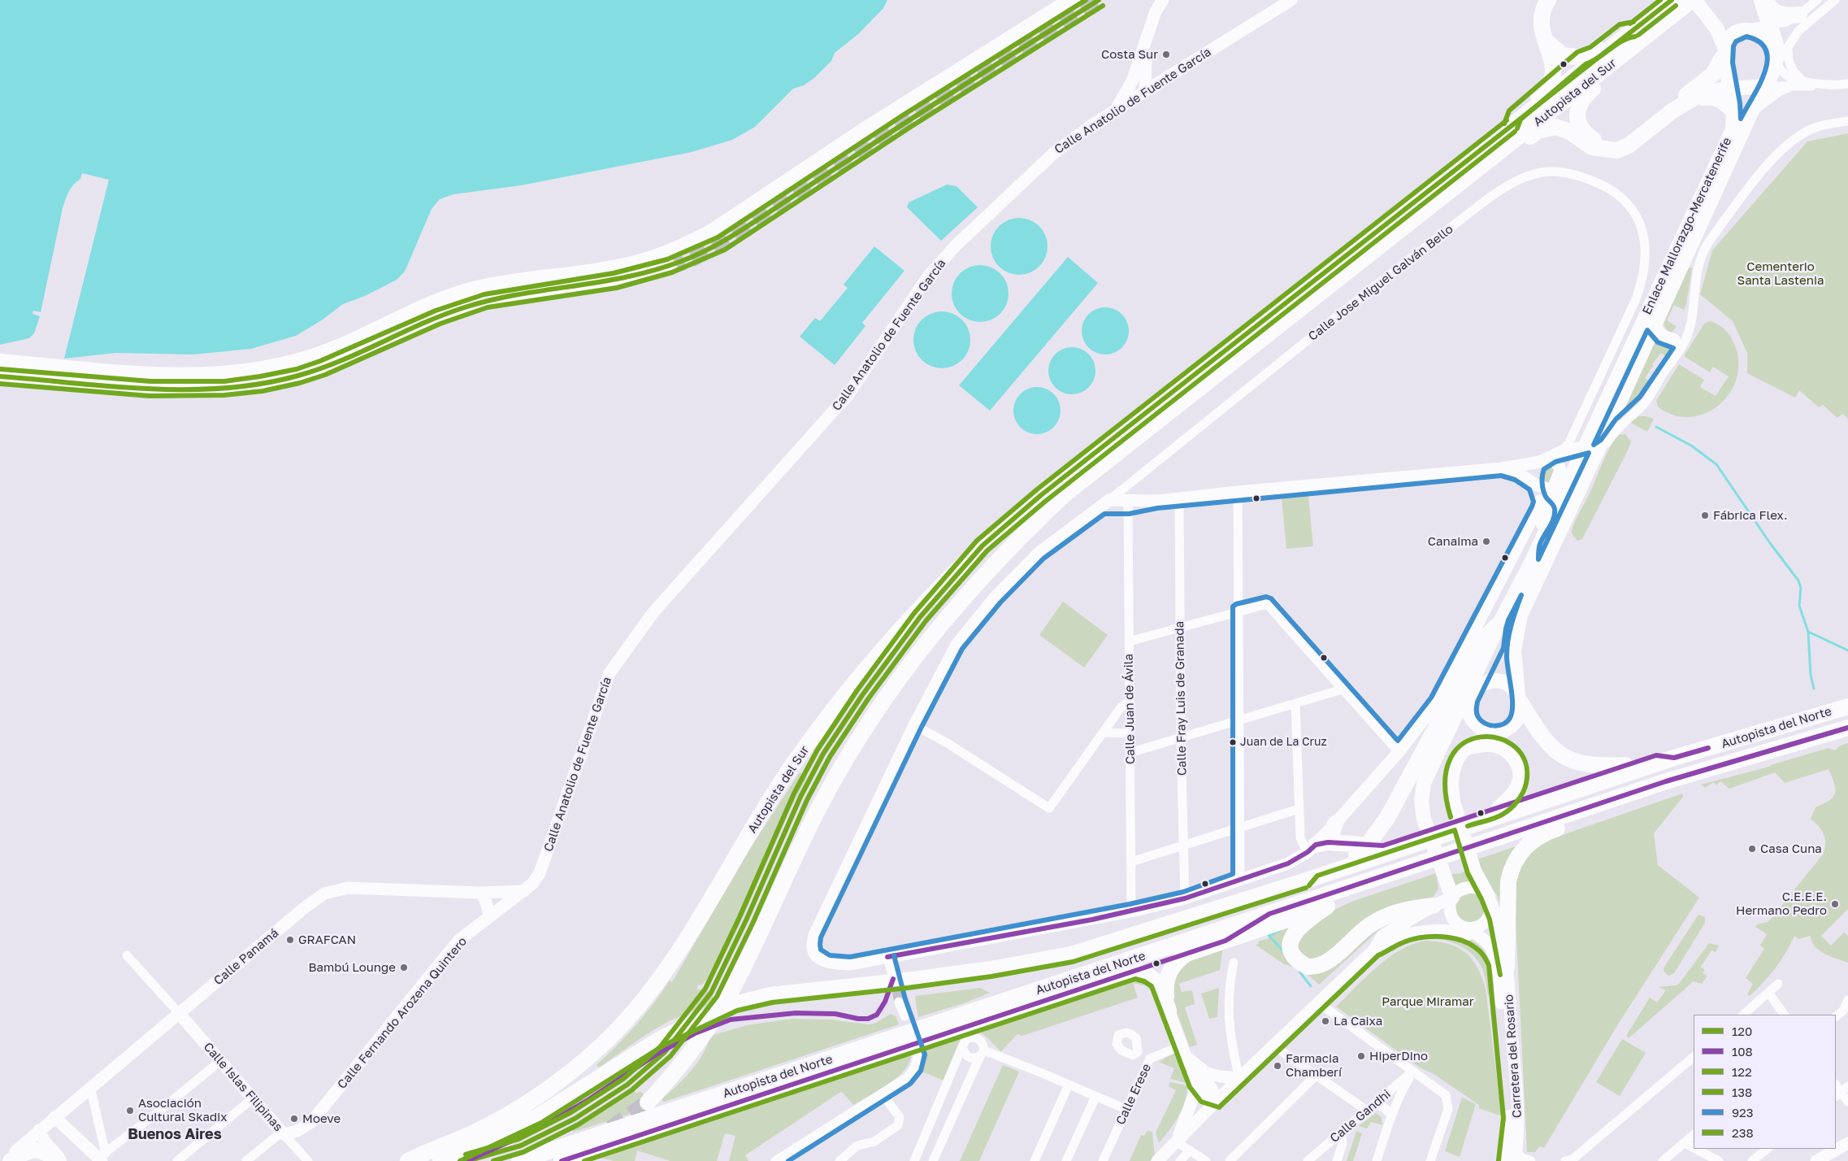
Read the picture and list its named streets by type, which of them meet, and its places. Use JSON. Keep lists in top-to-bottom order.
{
  "streets": {
    "highway": ["Autopista del Sur", "Autopista del Norte"],
    "main road": ["Enlace Mallorazgo-Mercatenerife"],
    "street": [
      "Calle Anatolio de Fuente García",
      "Calle Jose Miguel Galván Bello",
      "Calle Fray Luis de Granada",
      "Calle Juan de Ávila",
      "Calle Panamá",
      "Calle Fernando Arozena Quintero",
      "Carretera del Rosario",
      "Calle Islas Filipinas",
      "Calle Erese",
      "Calle Gandhi"
    ]
  },
  "crossings": [
    ["Calle Anatolio de Fuente García", "Calle Panamá"],
    ["Calle Anatolio de Fuente García", "Calle Fernando Arozena Quintero"],
    ["Enlace Mallorazgo-Mercatenerife", "Carretera del Rosario"],
    ["Calle Jose Miguel Galván Bello", "Calle Juan de Ávila"],
    ["Calle Panamá", "Calle Fernando Arozena Quintero"],
    ["Calle Panamá", "Calle Islas Filipinas"],
    ["Calle Fernando Arozena Quintero", "Calle Islas Filipinas"]
  ],
  "districts": ["Buenos Aires"],
  "parks": ["Cementerio Santa Lastenia", "Parque Miramar"],
  "places": [
    "Costa Sur",
    "Fábrica Flex.",
    "Canaima",
    "Juan de La Cruz",
    "Casa Cuna",
    "C.E.E.E. Hermano Pedro",
    "GRAFCAN",
    "Bambú Lounge",
    "La Caixa",
    "HiperDino",
    "Farmacia Chamberí",
    "Asociación Cultural Skadix",
    "Moeve"
  ],
  "lines": [
    "transit line 120",
    "transit line 138",
    "transit line 122",
    "transit line 923",
    "transit line 108",
    "transit line 238"
  ],
  "legend": [
    "120",
    "108",
    "122",
    "138",
    "923",
    "238"
  ]
}
